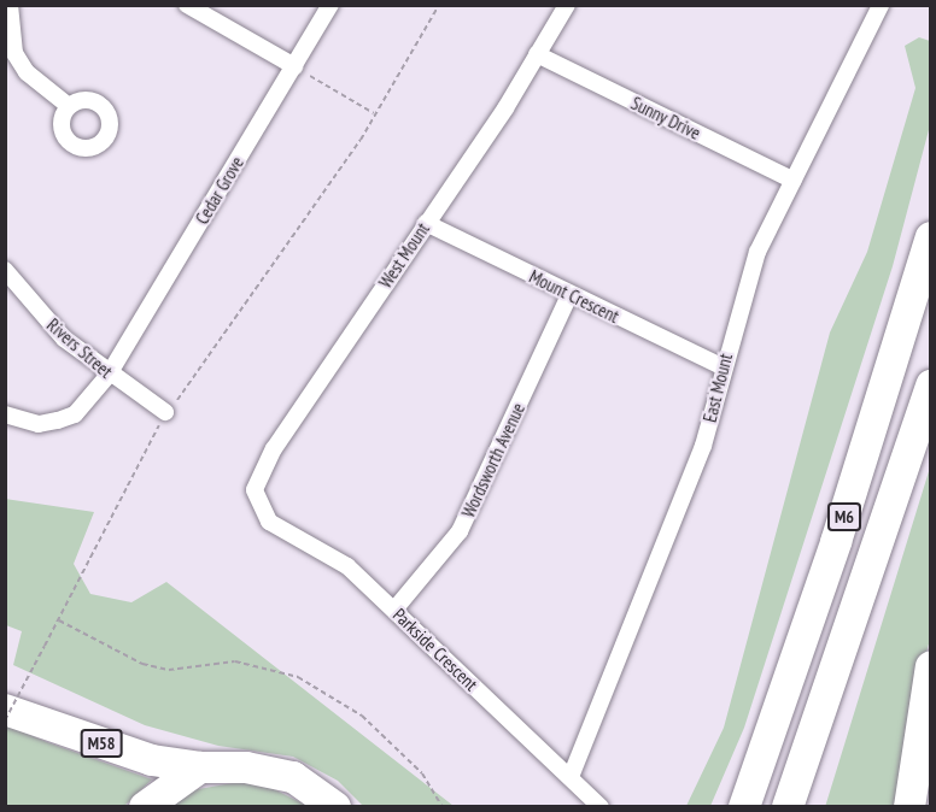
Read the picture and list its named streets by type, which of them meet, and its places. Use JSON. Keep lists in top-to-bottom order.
{
  "streets": {
    "highway": ["M6", "M58"],
    "street": [
      "Sunny Drive",
      "Cedar Grove",
      "West Mount",
      "Mount Crescent",
      "Rivers Street",
      "East Mount",
      "Wordsworth Avenue",
      "Parkside Crescent"
    ]
  },
  "crossings": [
    ["Sunny Drive", "West Mount"],
    ["Sunny Drive", "East Mount"],
    ["Cedar Grove", "Rivers Street"],
    ["West Mount", "Mount Crescent"],
    ["West Mount", "Parkside Crescent"],
    ["Mount Crescent", "East Mount"],
    ["Mount Crescent", "Wordsworth Avenue"],
    ["East Mount", "Parkside Crescent"],
    ["Wordsworth Avenue", "Parkside Crescent"]
  ]
}
